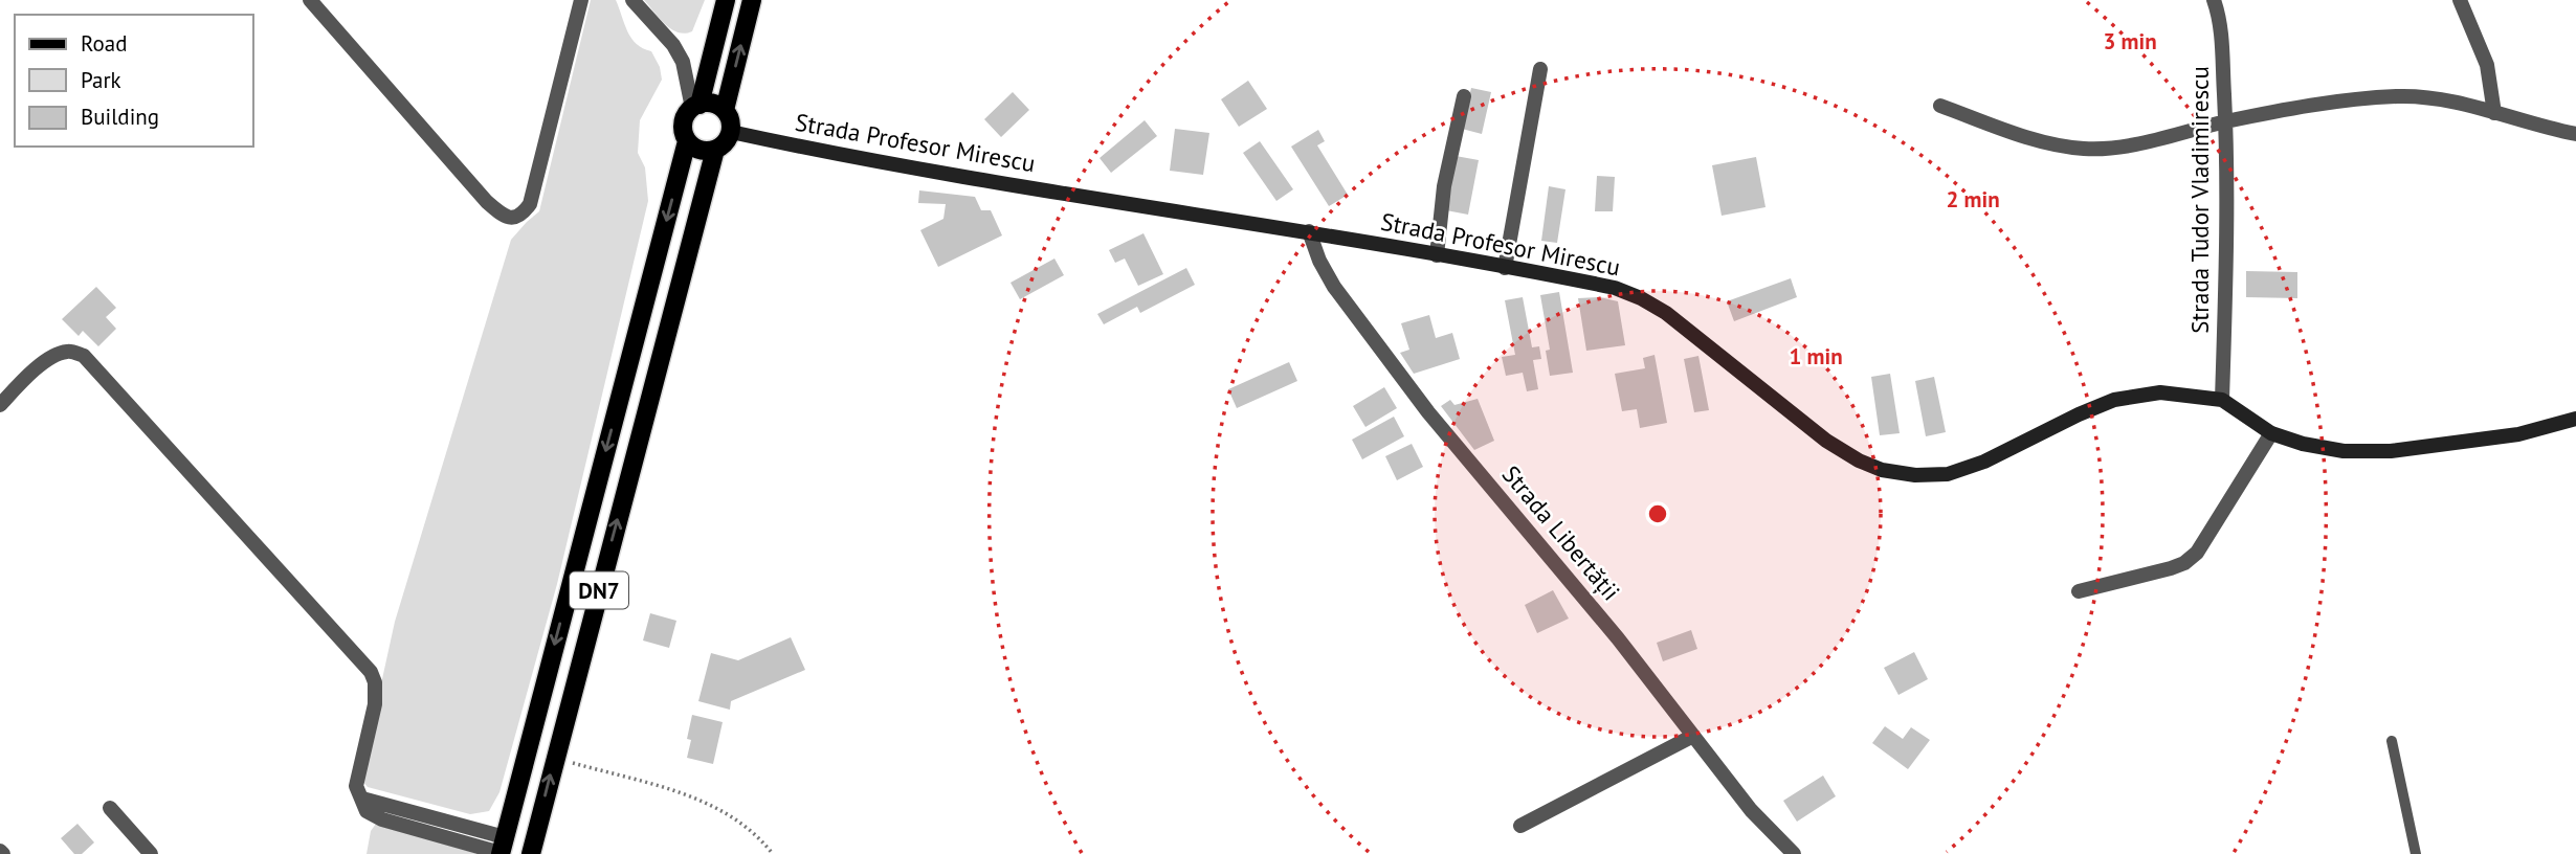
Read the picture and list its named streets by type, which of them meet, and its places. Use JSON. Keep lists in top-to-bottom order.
{
  "streets": {
    "main road": ["DN7"],
    "street": ["Strada Profesor Mirescu", "Strada Tudor Vladimirescu", "Strada Libertății"]
  },
  "crossings": [
    ["Strada Profesor Mirescu", "Strada Tudor Vladimirescu"],
    ["Strada Profesor Mirescu", "Strada Libertății"],
    ["Strada Profesor Mirescu", "DN7"]
  ],
  "legend": ["Road", "Park", "Building"],
  "rings": ["3 min", "2 min", "1 min"]
}
